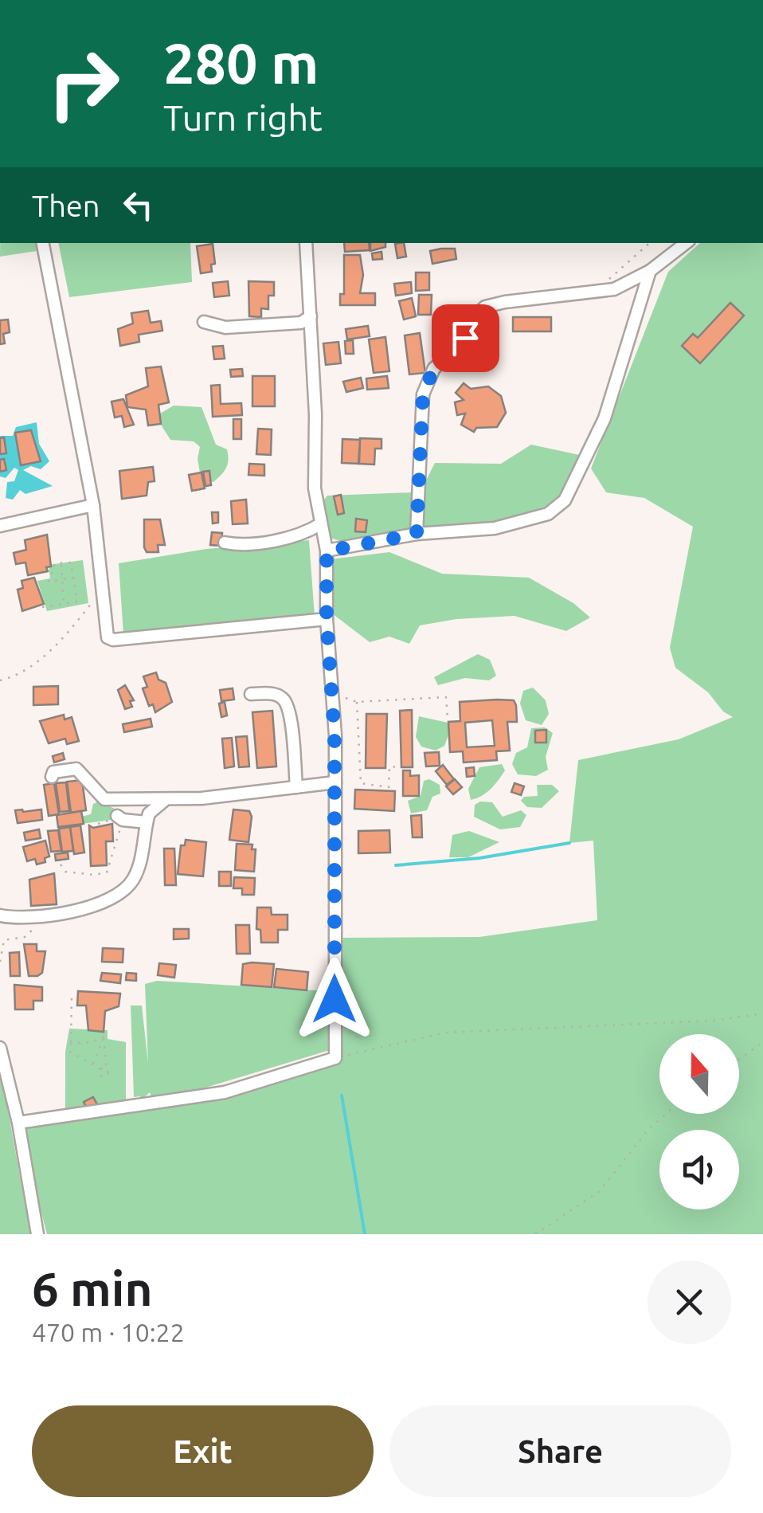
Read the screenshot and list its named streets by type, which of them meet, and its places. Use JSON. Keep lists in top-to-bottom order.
{
  "north": "top",
  "page": {
    "turn": ["280 m", "Turn right"],
    "then": "Then",
    "heading": ["6 min", "470 m · 10:22"],
    "buttons": ["Exit", "Share"]
  }
}
